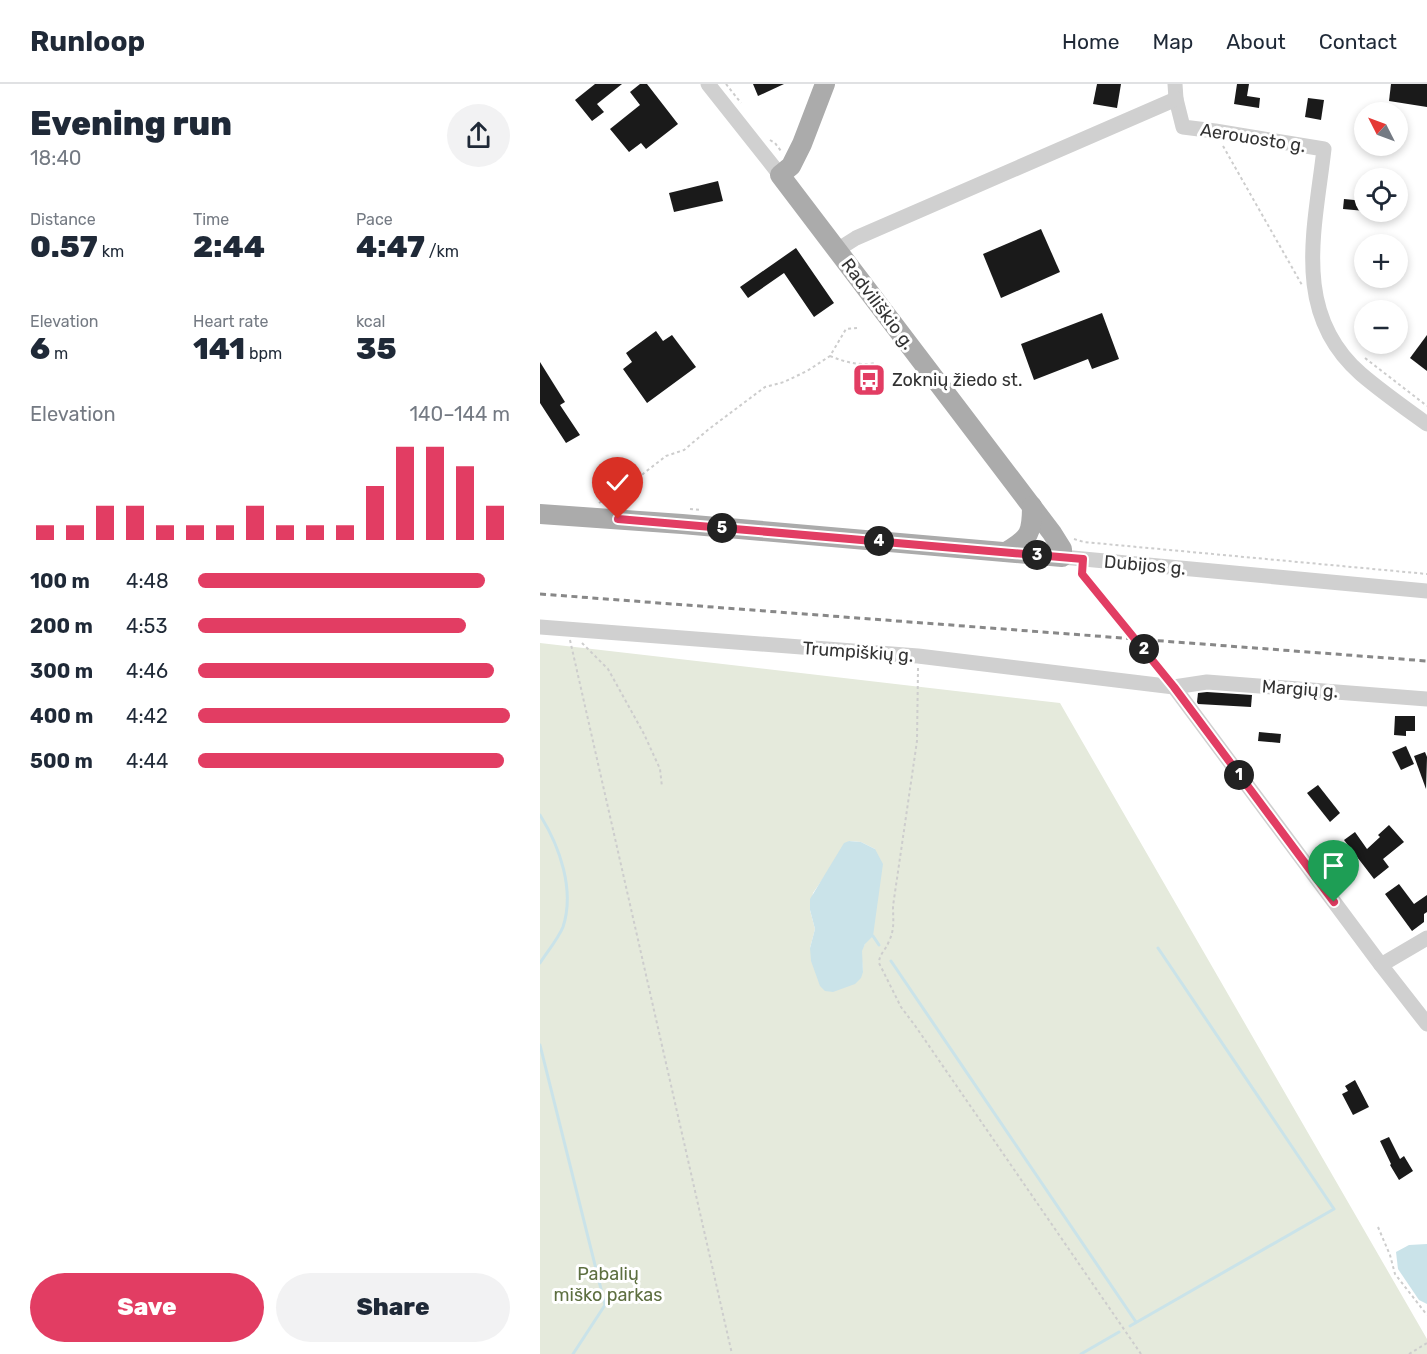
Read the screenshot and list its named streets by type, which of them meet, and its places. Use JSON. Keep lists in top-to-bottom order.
{
  "streets": {
    "main road": ["Radviliškio g.", "Dubijos g."],
    "street": ["Aerouosto g.", "Trumpiškių g.", "Margių g."]
  },
  "crossings": [
    ["Radviliškio g.", "Dubijos g."],
    ["Trumpiškių g.", "Margių g."]
  ],
  "parks": ["Pabalių miško parkas"],
  "places": {
    "bus stop": ["Zoknių žiedo st."]
  },
  "north": "top left",
  "page": {
    "header": "Runloop",
    "nav": [
      "Home",
      "Map",
      "About",
      "Contact"
    ],
    "heading": ["Evening run", "18:40"],
    "map_buttons": ["+", "−"],
    "stats": [
      ["Distance", "0.57 km"],
      ["Time", "2:44"],
      ["Pace", "4:47 /km"],
      ["Elevation", "6 m"],
      ["Heart rate", "141 bpm"],
      ["kcal", "35"]
    ],
    "chart": ["Elevation", "140–144 m"],
    "pins": [
      "5",
      "4",
      "3",
      "2",
      "1"
    ],
    "list": [
      {
        "name": "100 m",
        "note": "4:48"
      },
      {
        "name": "200 m",
        "note": "4:53"
      },
      {
        "name": "300 m",
        "note": "4:46"
      },
      {
        "name": "400 m",
        "note": "4:42"
      },
      {
        "name": "500 m",
        "note": "4:44"
      }
    ],
    "buttons": ["Save", "Share"]
  }
}
